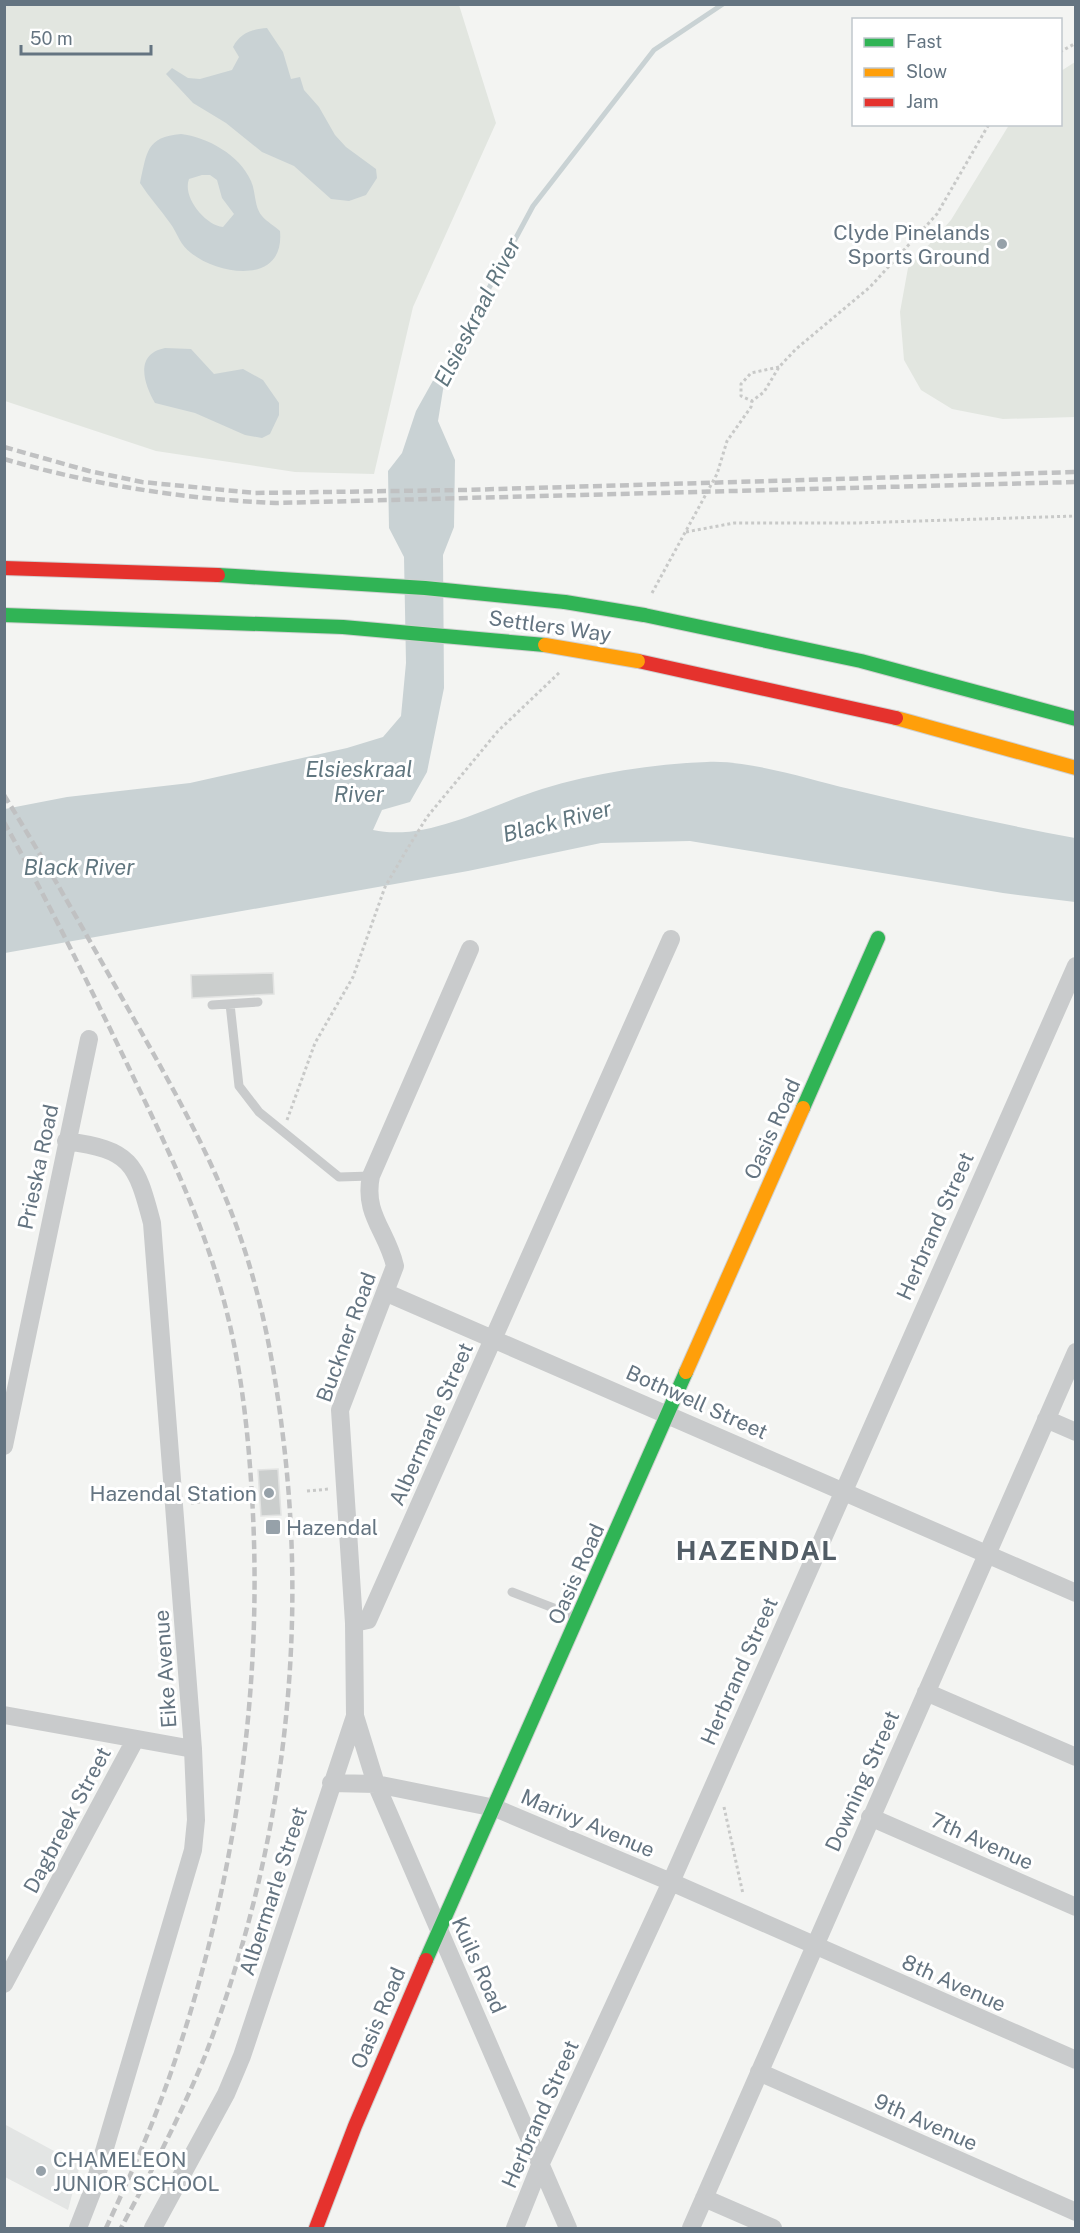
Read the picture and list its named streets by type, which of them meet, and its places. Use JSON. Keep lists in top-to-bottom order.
{
  "streets": {
    "main road": ["Settlers Way", "Oasis Road"],
    "street": [
      "Prieska Road",
      "Herbrand Street",
      "Buckner Road",
      "Bothwell Street",
      "Albermarle Street",
      "Eike Avenue",
      "Downing Street",
      "Dagbreek Street",
      "Marivy Avenue",
      "7th Avenue",
      "Kuils Road",
      "8th Avenue",
      "9th Avenue"
    ]
  },
  "crossings": [
    ["Oasis Road", "Bothwell Street"],
    ["Oasis Road", "Marivy Avenue"],
    ["Oasis Road", "Kuils Road"],
    ["Prieska Road", "Eike Avenue"],
    ["Herbrand Street", "Bothwell Street"],
    ["Herbrand Street", "Marivy Avenue"],
    ["Herbrand Street", "Kuils Road"],
    ["Buckner Road", "Bothwell Street"],
    ["Buckner Road", "Albermarle Street"],
    ["Bothwell Street", "Albermarle Street"],
    ["Bothwell Street", "Downing Street"],
    ["Albermarle Street", "Marivy Avenue"],
    ["Albermarle Street", "Kuils Road"],
    ["Downing Street", "Marivy Avenue"],
    ["Downing Street", "7th Avenue"],
    ["Downing Street", "8th Avenue"],
    ["Downing Street", "9th Avenue"],
    ["Marivy Avenue", "Kuils Road"],
    ["Marivy Avenue", "8th Avenue"]
  ],
  "districts": ["HAZENDAL"],
  "water": ["Elsieskraal River", "Black River"],
  "places": {
    "other": ["Clyde Pinelands Sports Ground", "Hazendal Station", "CHAMELEON JUNIOR SCHOOL"],
    "transit": ["Hazendal"]
  },
  "legend": ["Fast", "Slow", "Jam"],
  "scale_bar": "50 m"
}
